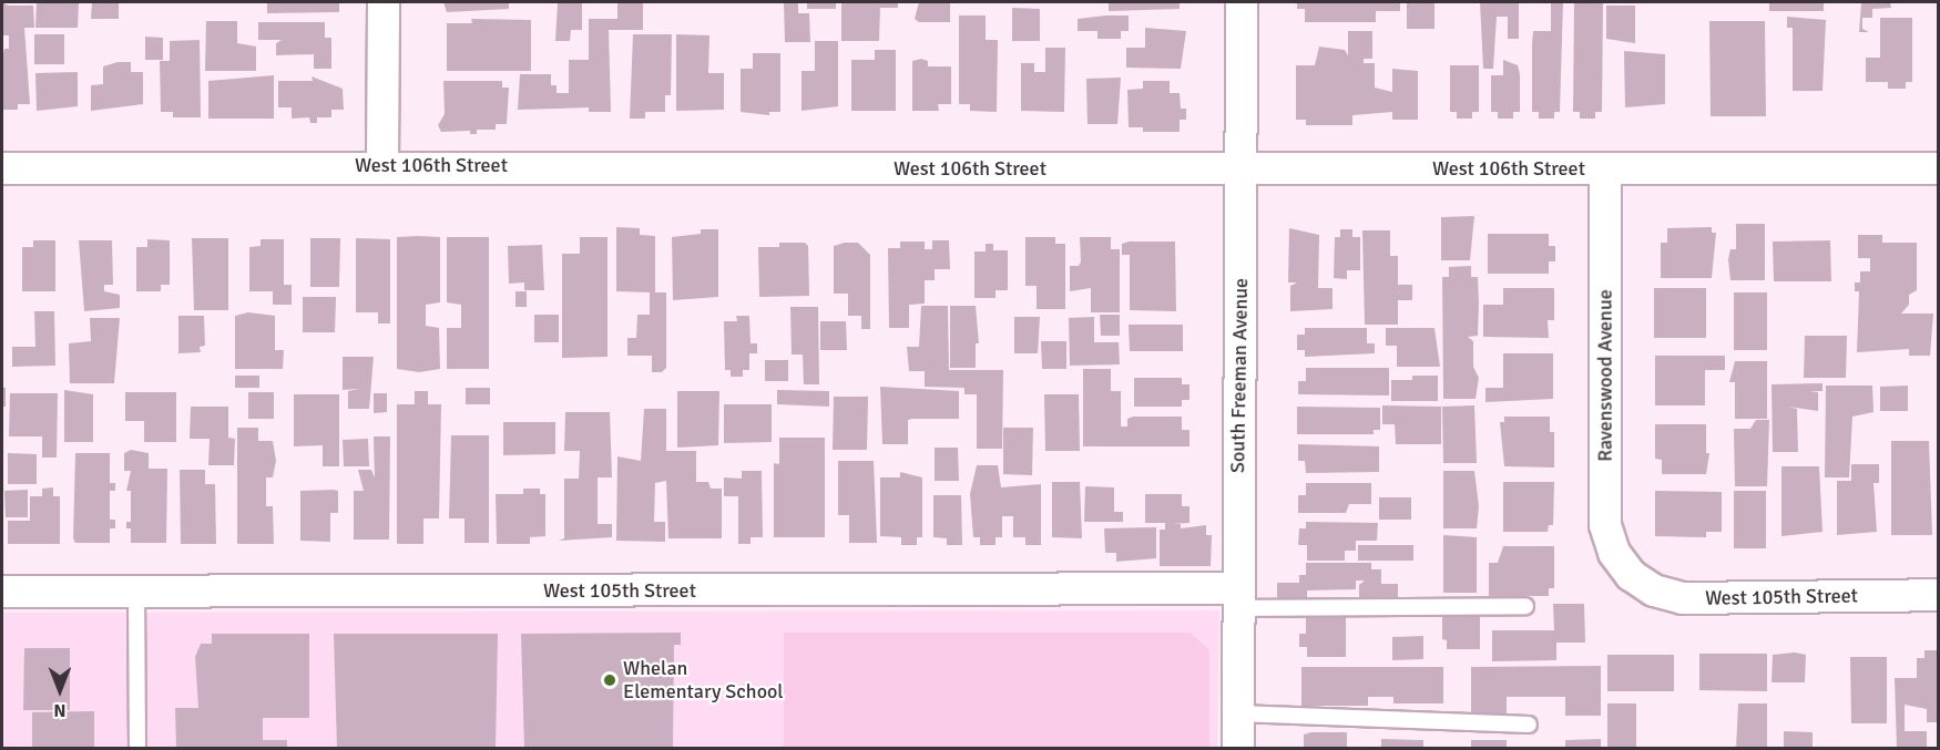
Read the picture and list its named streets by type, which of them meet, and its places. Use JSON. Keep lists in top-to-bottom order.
{
  "streets": {
    "street": [
      "West 106th Street",
      "South Freeman Avenue",
      "Ravenswood Avenue",
      "West 105th Street"
    ]
  },
  "crossings": [
    ["West 106th Street", "South Freeman Avenue"],
    ["West 106th Street", "Ravenswood Avenue"],
    ["South Freeman Avenue", "West 105th Street"],
    ["Ravenswood Avenue", "West 105th Street"]
  ],
  "places": ["Whelan Elementary School"],
  "north": "bottom"
}
